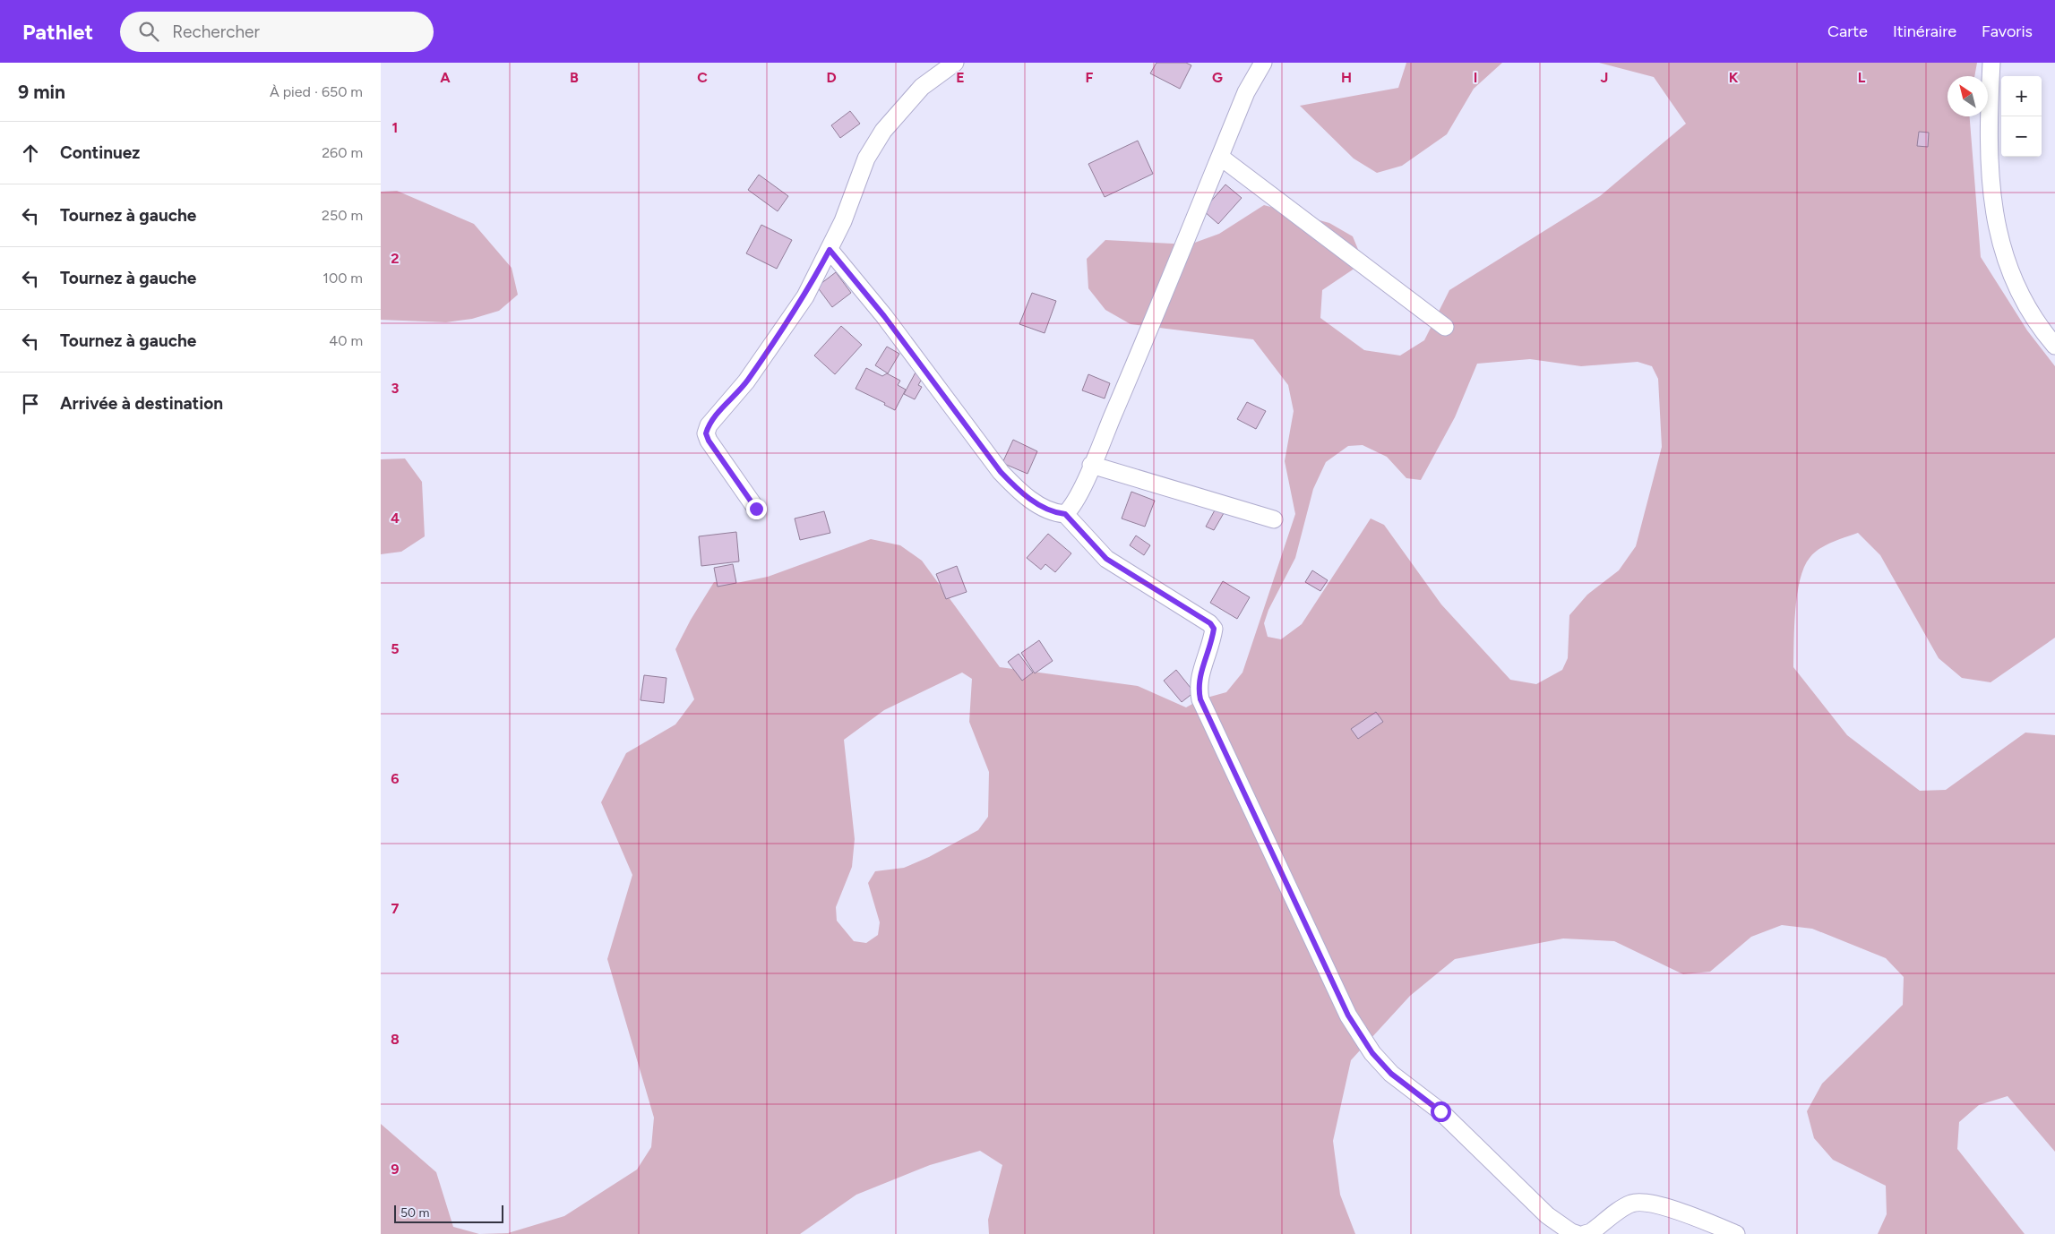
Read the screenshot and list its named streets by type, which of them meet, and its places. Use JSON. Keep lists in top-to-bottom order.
{
  "scale_bar": "50 m",
  "north": "top left",
  "page": {
    "header": "Pathlet",
    "search": "Rechercher",
    "nav": ["Carte", "Itinéraire", "Favoris"],
    "heading": ["9 min", "À pied · 650 m"],
    "map_buttons": ["+", "−"],
    "list": [
      ["Continuez", "260 m"],
      ["Tournez à gauche", "250 m"],
      ["Tournez à gauche", "100 m"],
      ["Tournez à gauche", "40 m"],
      "Arrivée à destination"
    ],
    "scale": "50 m"
  },
  "grid": {
    "columns": [
      "A",
      "B",
      "C",
      "D",
      "E",
      "F",
      "G",
      "H",
      "I",
      "J",
      "K",
      "L"
    ],
    "rows": [
      "1",
      "2",
      "3",
      "4",
      "5",
      "6",
      "7",
      "8",
      "9"
    ]
  }
}
